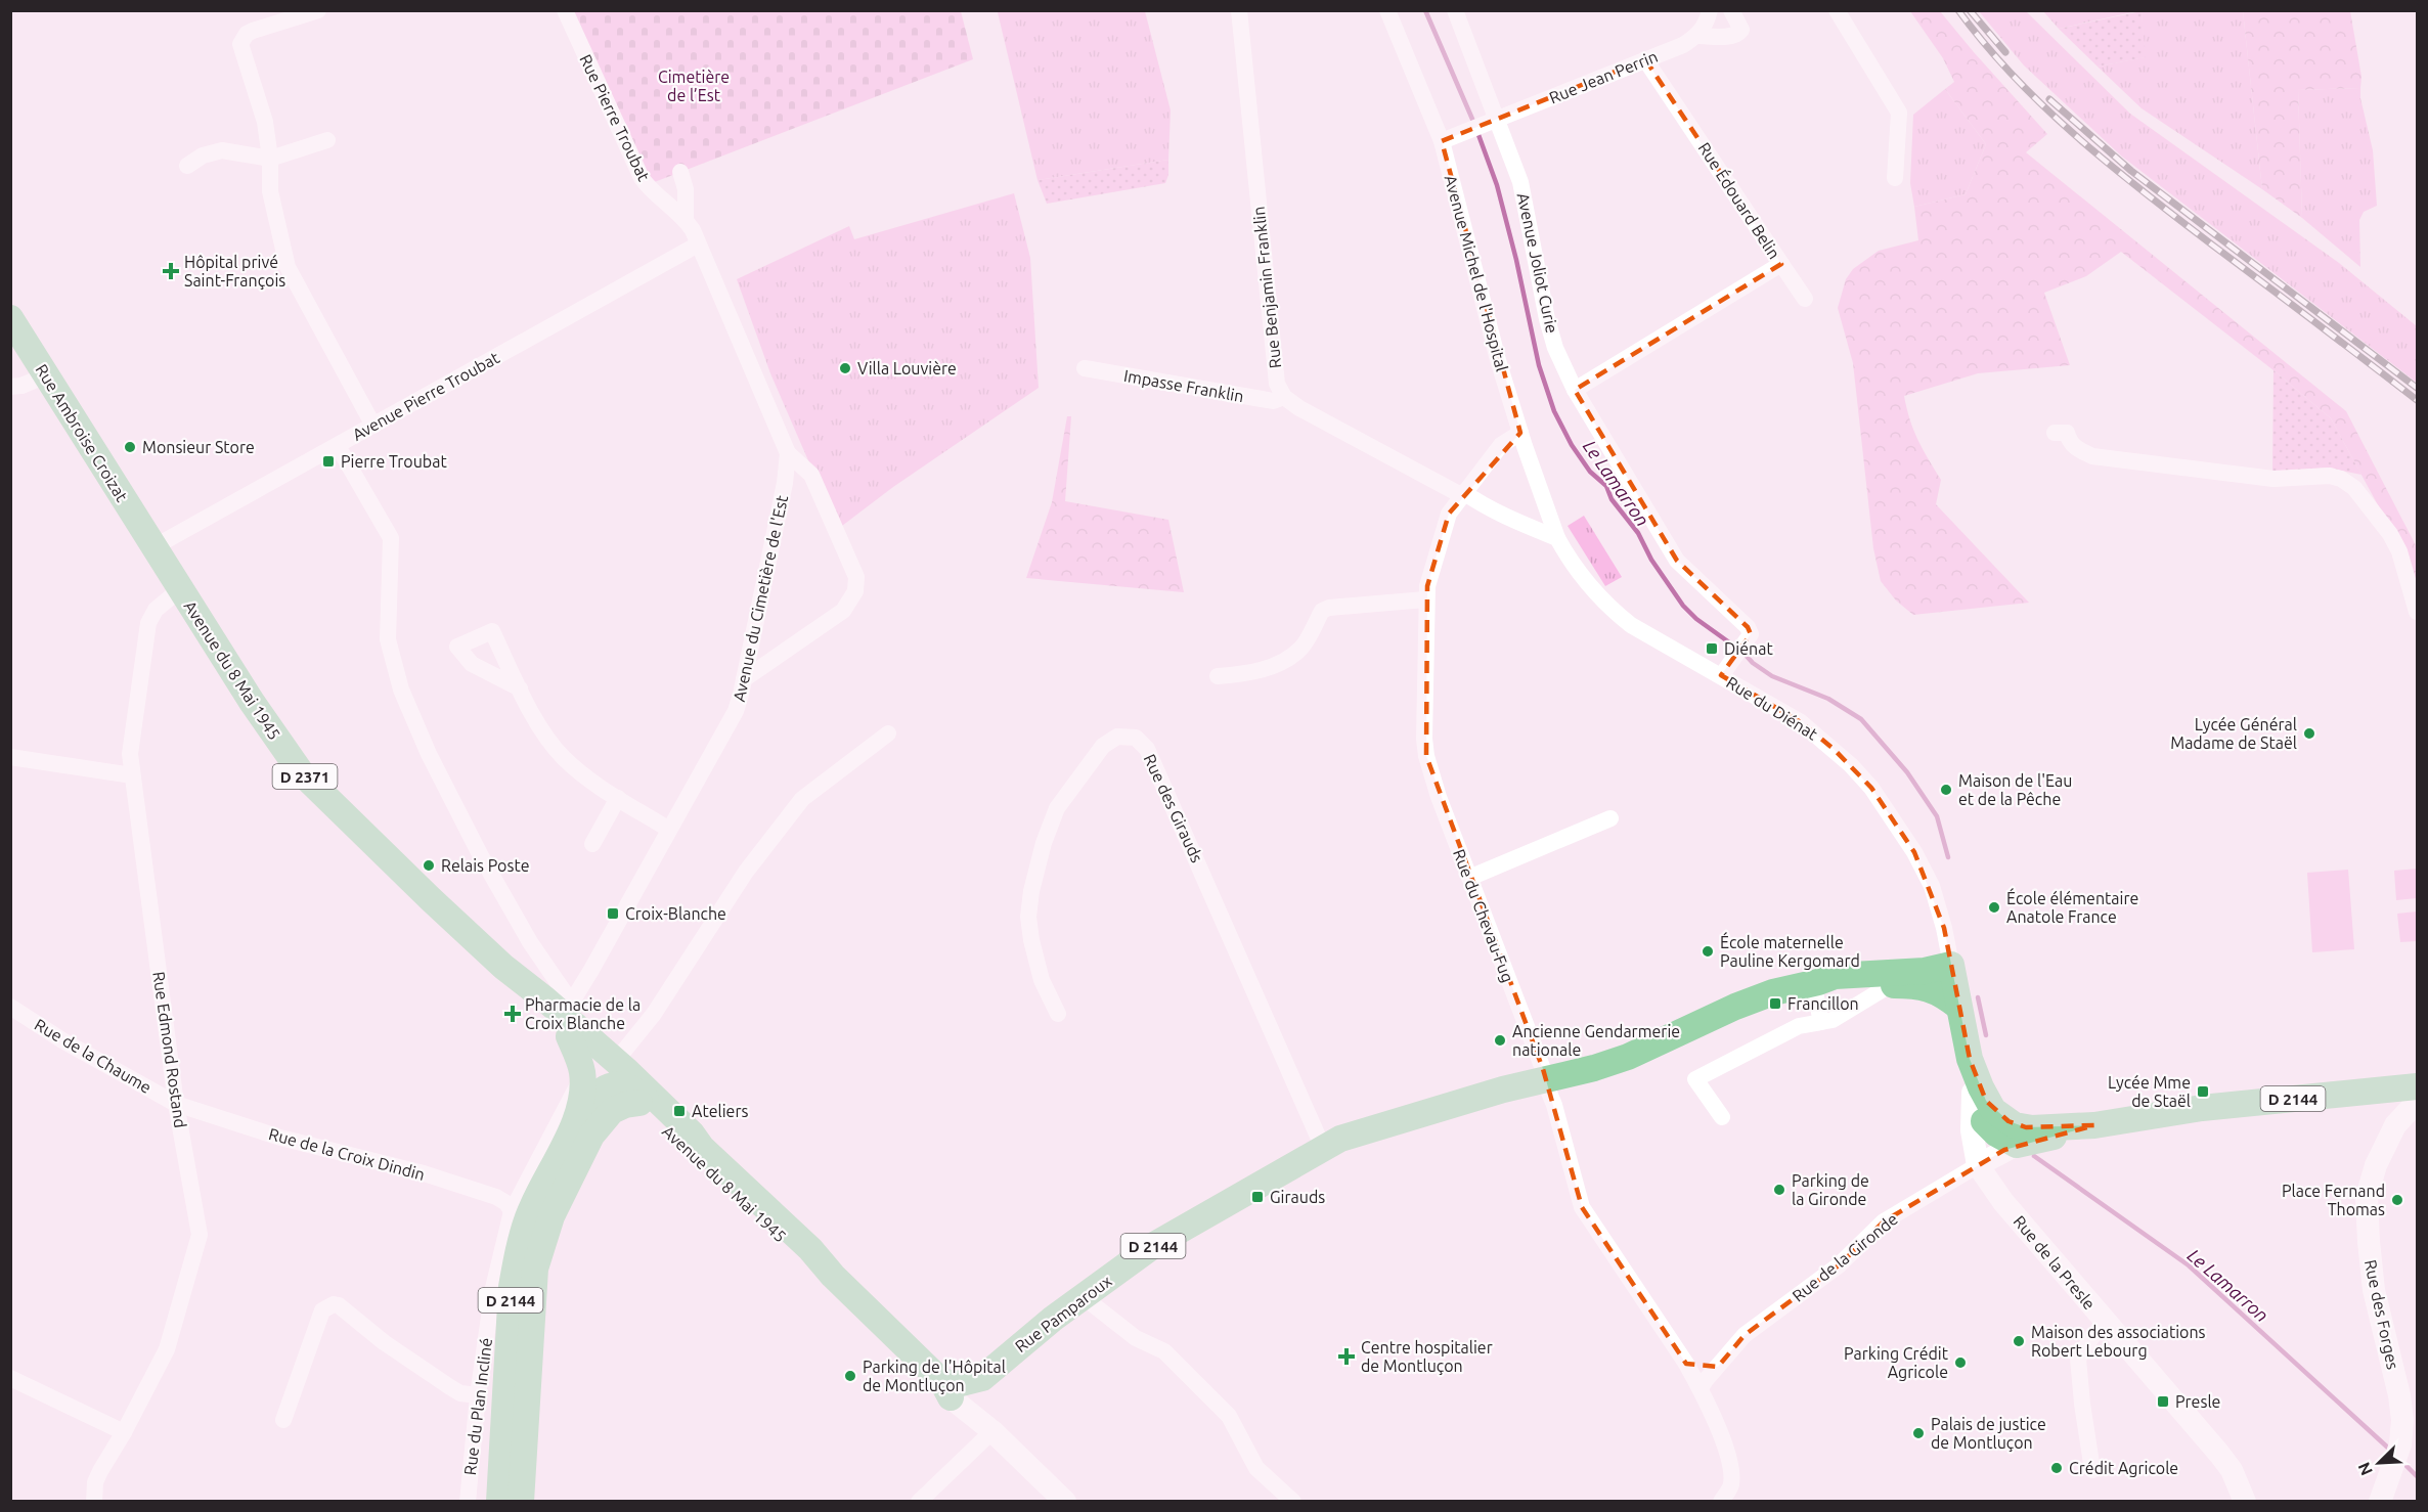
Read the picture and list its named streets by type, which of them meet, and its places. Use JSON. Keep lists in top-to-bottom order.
{
  "streets": {
    "main road": [
      "Rue Ambroise Croizat",
      "Avenue du 8 Mai 1945",
      "Rue du Diénat",
      "D 2371",
      "D 2144",
      "Rue de la Gironde",
      "Rue de la Presle",
      "Rue Pamparoux",
      "Rue des Forges"
    ],
    "street": [
      "Rue Jean Perrin",
      "Rue Pierre Troubat",
      "Rue Édouard Belin",
      "Avenue Joliot Curie",
      "Avenue Michel de l'Hospital",
      "Rue Benjamin Franklin",
      "Impasse Franklin",
      "Avenue Pierre Troubat",
      "Avenue du Cimetière de l'Est",
      "Rue des Girauds",
      "Rue du Chevau-Fug",
      "Rue Edmond Rostand",
      "Rue de la Chaume",
      "Rue de la Croix Dindin",
      "Rue du Plan Incliné"
    ]
  },
  "crossings": [
    ["Rue Jean Perrin", "Rue Édouard Belin"],
    ["Rue Jean Perrin", "Avenue Joliot Curie"],
    ["Rue Jean Perrin", "Avenue Michel de l'Hospital"],
    ["Rue Pierre Troubat", "Avenue Pierre Troubat"],
    ["Rue Pierre Troubat", "Avenue du Cimetière de l'Est"],
    ["Rue Édouard Belin", "Avenue Joliot Curie"],
    ["Avenue Joliot Curie", "Rue du Diénat"],
    ["Avenue Michel de l'Hospital", "Rue du Diénat"],
    ["Avenue Michel de l'Hospital", "Rue du Chevau-Fug"],
    ["Rue Benjamin Franklin", "Impasse Franklin"],
    ["Avenue Pierre Troubat", "Rue Ambroise Croizat"],
    ["Avenue Pierre Troubat", "Avenue du Cimetière de l'Est"],
    ["Avenue Pierre Troubat", "Avenue du 8 Mai 1945"],
    ["Rue Ambroise Croizat", "Avenue du 8 Mai 1945"],
    ["Avenue du Cimetière de l'Est", "Avenue du 8 Mai 1945"],
    ["Avenue du 8 Mai 1945", "Rue Edmond Rostand"],
    ["Avenue du 8 Mai 1945", "D 2144"],
    ["Avenue du 8 Mai 1945", "Rue Pamparoux"],
    ["Avenue du 8 Mai 1945", "Rue du Plan Incliné"],
    ["Rue du Diénat", "D 2144"],
    ["Rue des Girauds", "D 2144"],
    ["Rue des Girauds", "Rue Pamparoux"],
    ["Rue du Chevau-Fug", "D 2144"],
    ["Rue du Chevau-Fug", "Rue de la Gironde"],
    ["Rue Edmond Rostand", "Rue de la Chaume"],
    ["Rue Edmond Rostand", "Rue de la Croix Dindin"],
    ["Rue de la Chaume", "Rue de la Croix Dindin"],
    ["D 2144", "Rue de la Gironde"],
    ["D 2144", "Rue Pamparoux"],
    ["D 2144", "Rue des Forges"],
    ["D 2144", "Rue du Plan Incliné"],
    ["Rue de la Croix Dindin", "Rue du Plan Incliné"],
    ["Rue de la Gironde", "Rue de la Presle"]
  ],
  "water": ["Le Lamarron"],
  "parks": ["Cimetière de l’Est"],
  "places": {
    "health": ["Hôpital privé Saint-François", "Pharmacie de la Croix Blanche", "Centre hospitalier de Montluçon"],
    "other": [
      "Villa Louvière",
      "Monsieur Store",
      "Lycée Général Madame de Staël",
      "Maison de l'Eau et de la Pêche",
      "Relais Poste",
      "École élémentaire Anatole France",
      "École maternelle Pauline Kergomard",
      "Ancienne Gendarmerie nationale",
      "Parking de la Gironde",
      "Place Fernand Thomas",
      "Maison des associations Robert Lebourg",
      "Parking Crédit Agricole",
      "Parking de l'Hôpital de Montluçon",
      "Palais de justice de Montluçon",
      "Crédit Agricole"
    ],
    "transit": [
      "Pierre Troubat",
      "Diénat",
      "Croix-Blanche",
      "Francillon",
      "Lycée Mme de Staël",
      "Ateliers",
      "Girauds",
      "Presle"
    ]
  },
  "north": "bottom left"
}
